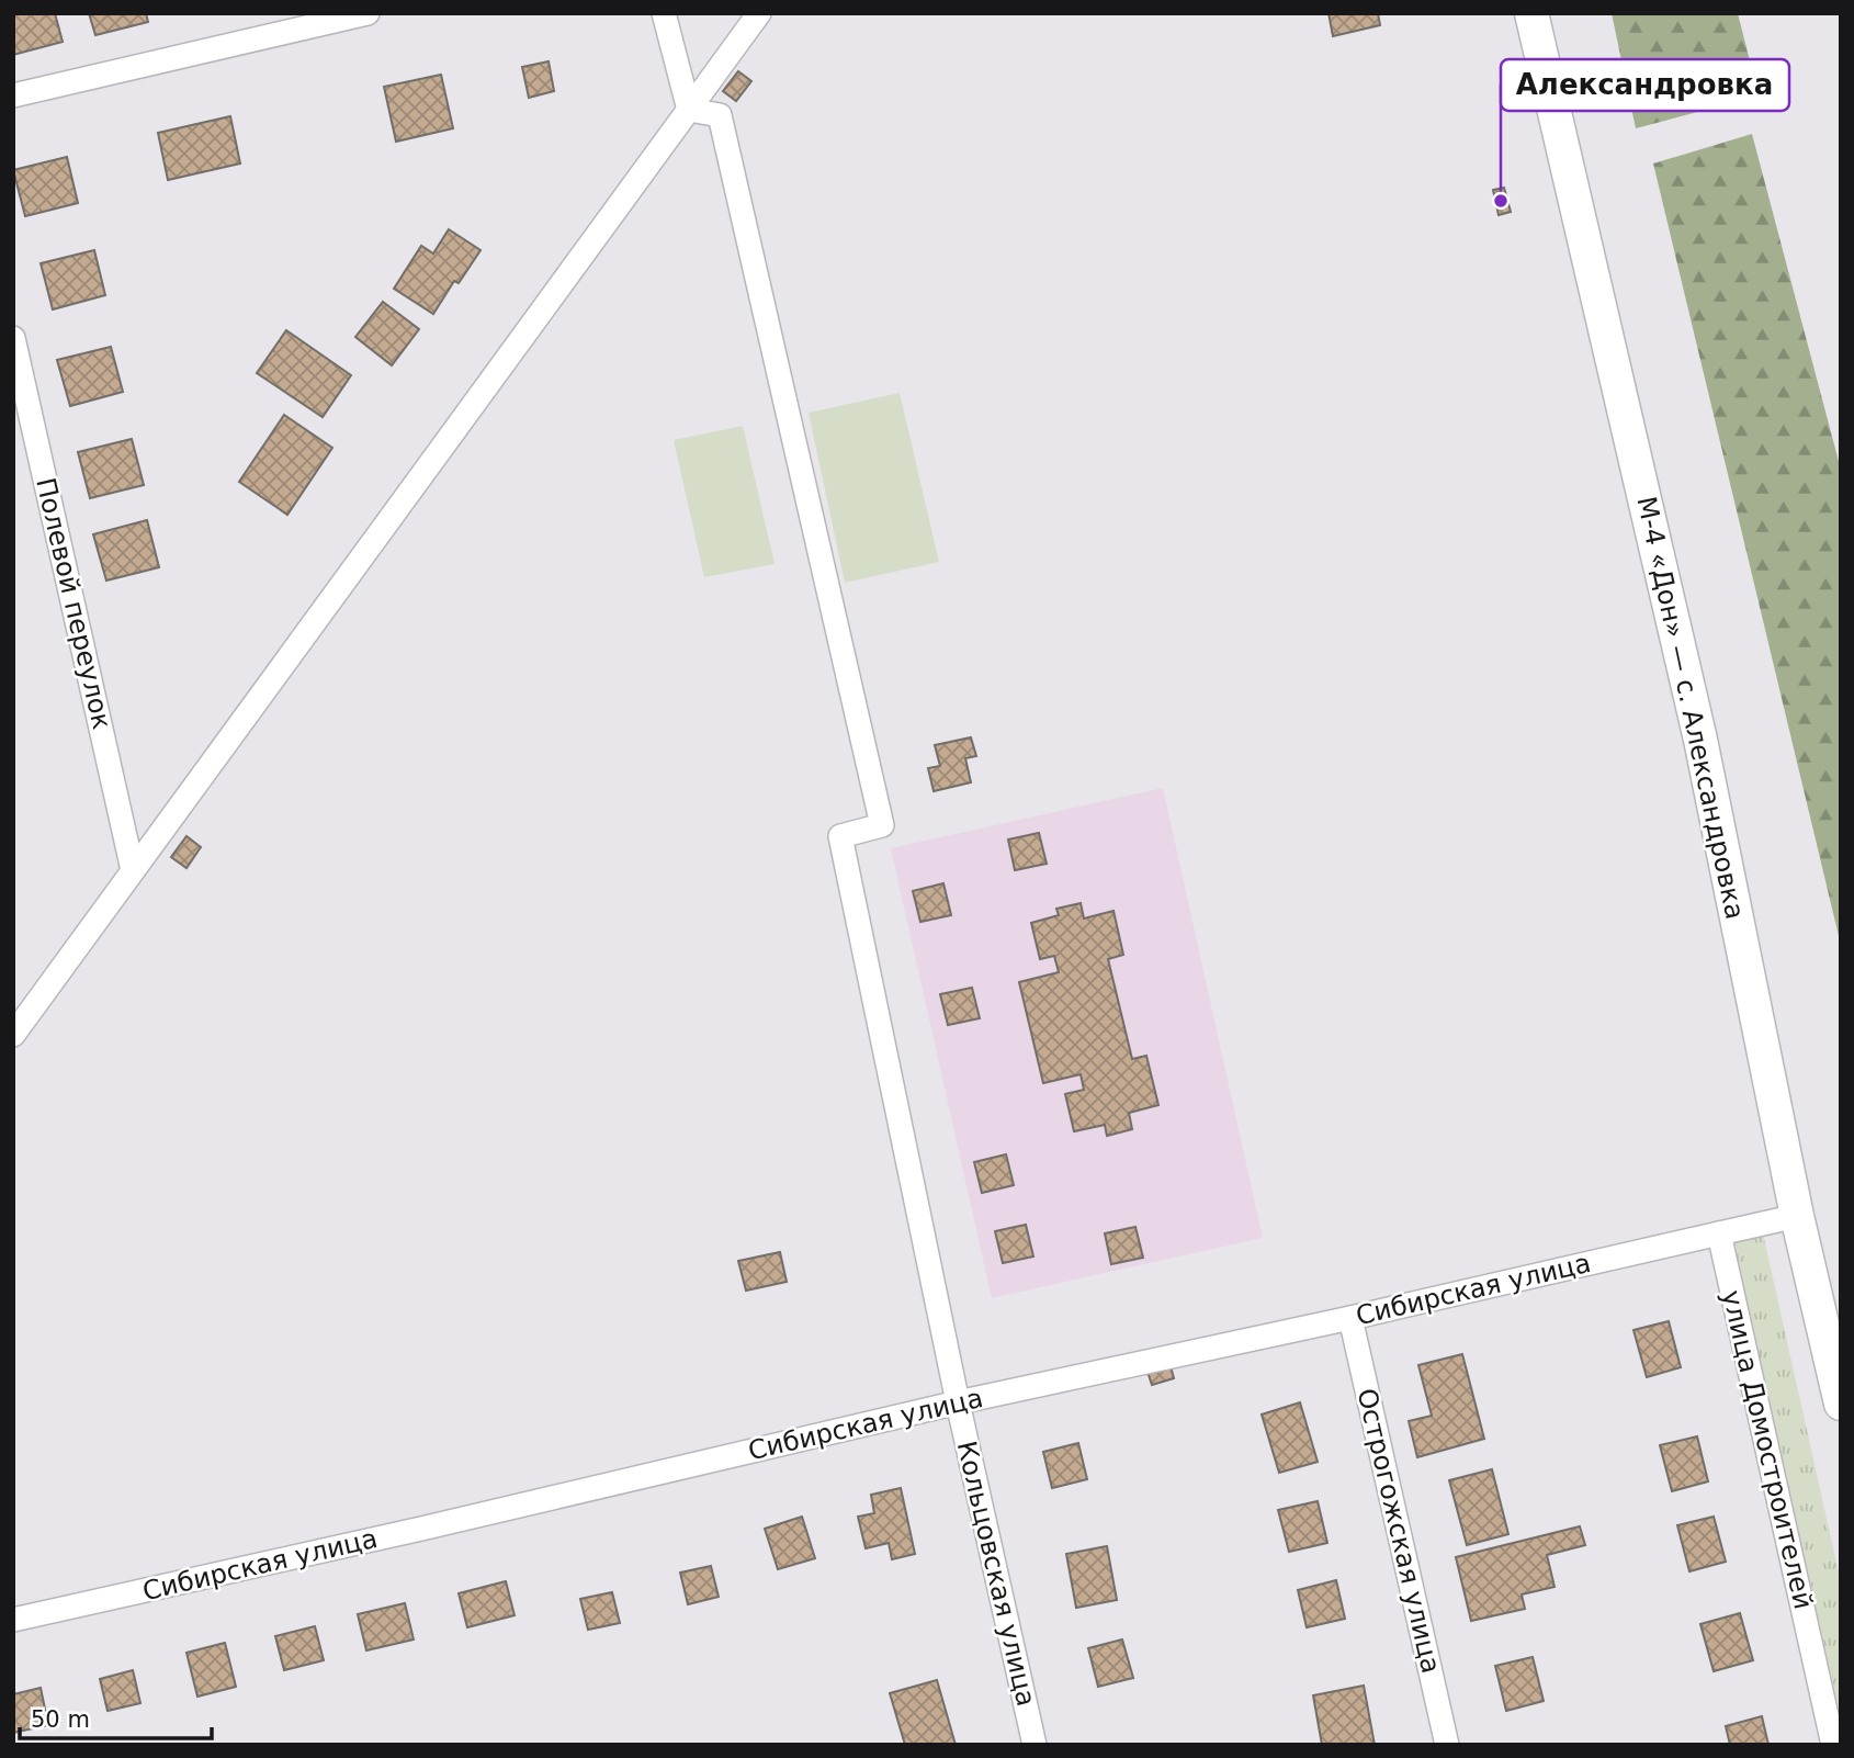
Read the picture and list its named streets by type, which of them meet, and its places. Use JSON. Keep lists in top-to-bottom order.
{
  "streets": {
    "main road": ["М-4 «Дон» — с. Александровка"],
    "street": [
      "Полевой переулок",
      "Сибирская улица",
      "улица Домостроителей",
      "Острогожская улица",
      "Кольцовская улица"
    ]
  },
  "crossings": [
    ["Сибирская улица", "улица Домостроителей"],
    ["Сибирская улица", "Острогожская улица"],
    ["Сибирская улица", "Кольцовская улица"]
  ],
  "places": ["Александровка"],
  "scale_bar": "50 m"
}
